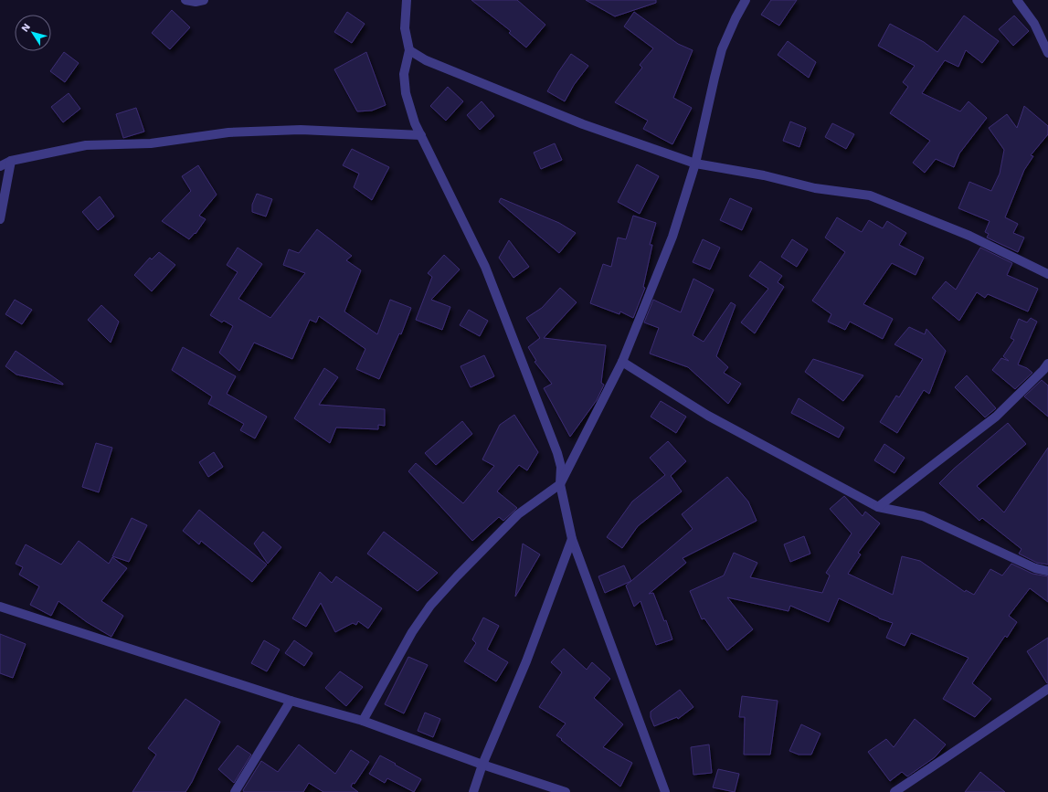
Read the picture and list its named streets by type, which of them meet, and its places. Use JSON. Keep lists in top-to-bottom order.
{
  "north": "top left"
}
